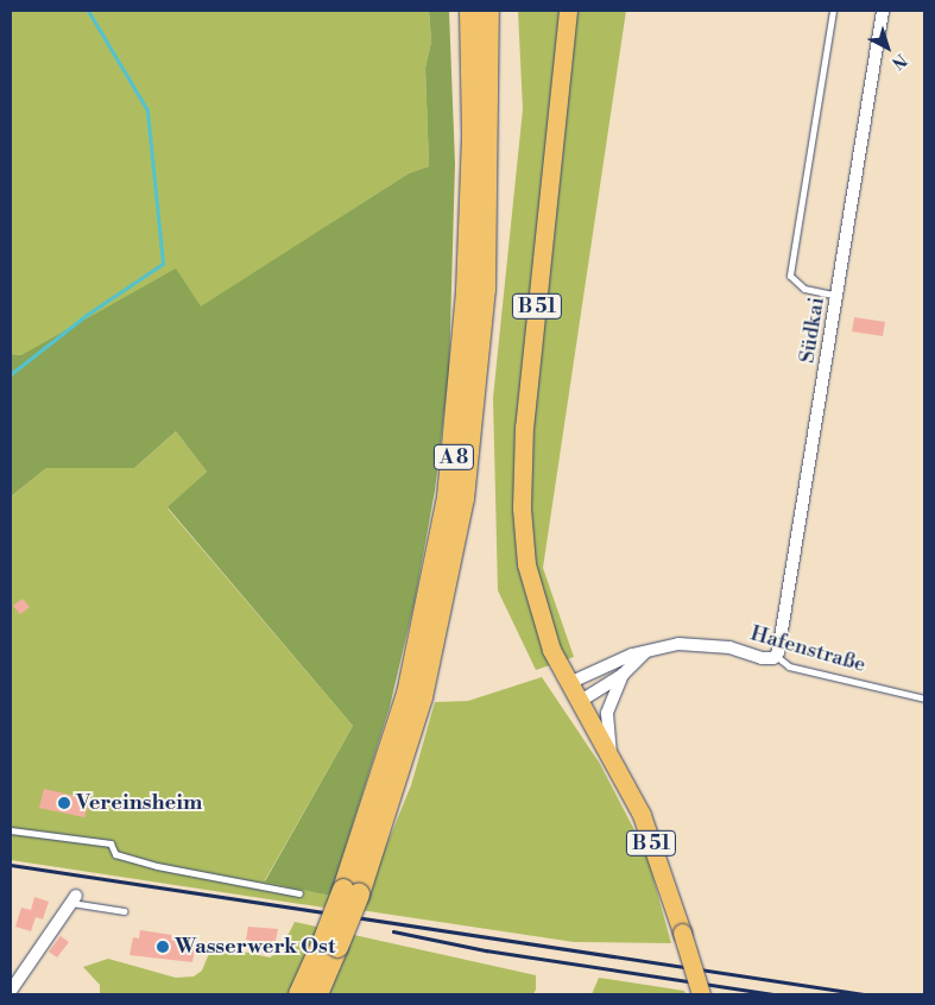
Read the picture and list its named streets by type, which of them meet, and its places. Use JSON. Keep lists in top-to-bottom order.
{
  "streets": {
    "highway": ["A 8"],
    "main road": ["B 51"],
    "street": ["Südkai", "Hafenstraße"]
  },
  "crossings": [
    ["B 51", "Hafenstraße"],
    ["Südkai", "Hafenstraße"]
  ],
  "places": ["Vereinsheim", "Wasserwerk Ost"],
  "north": "bottom right"
}
